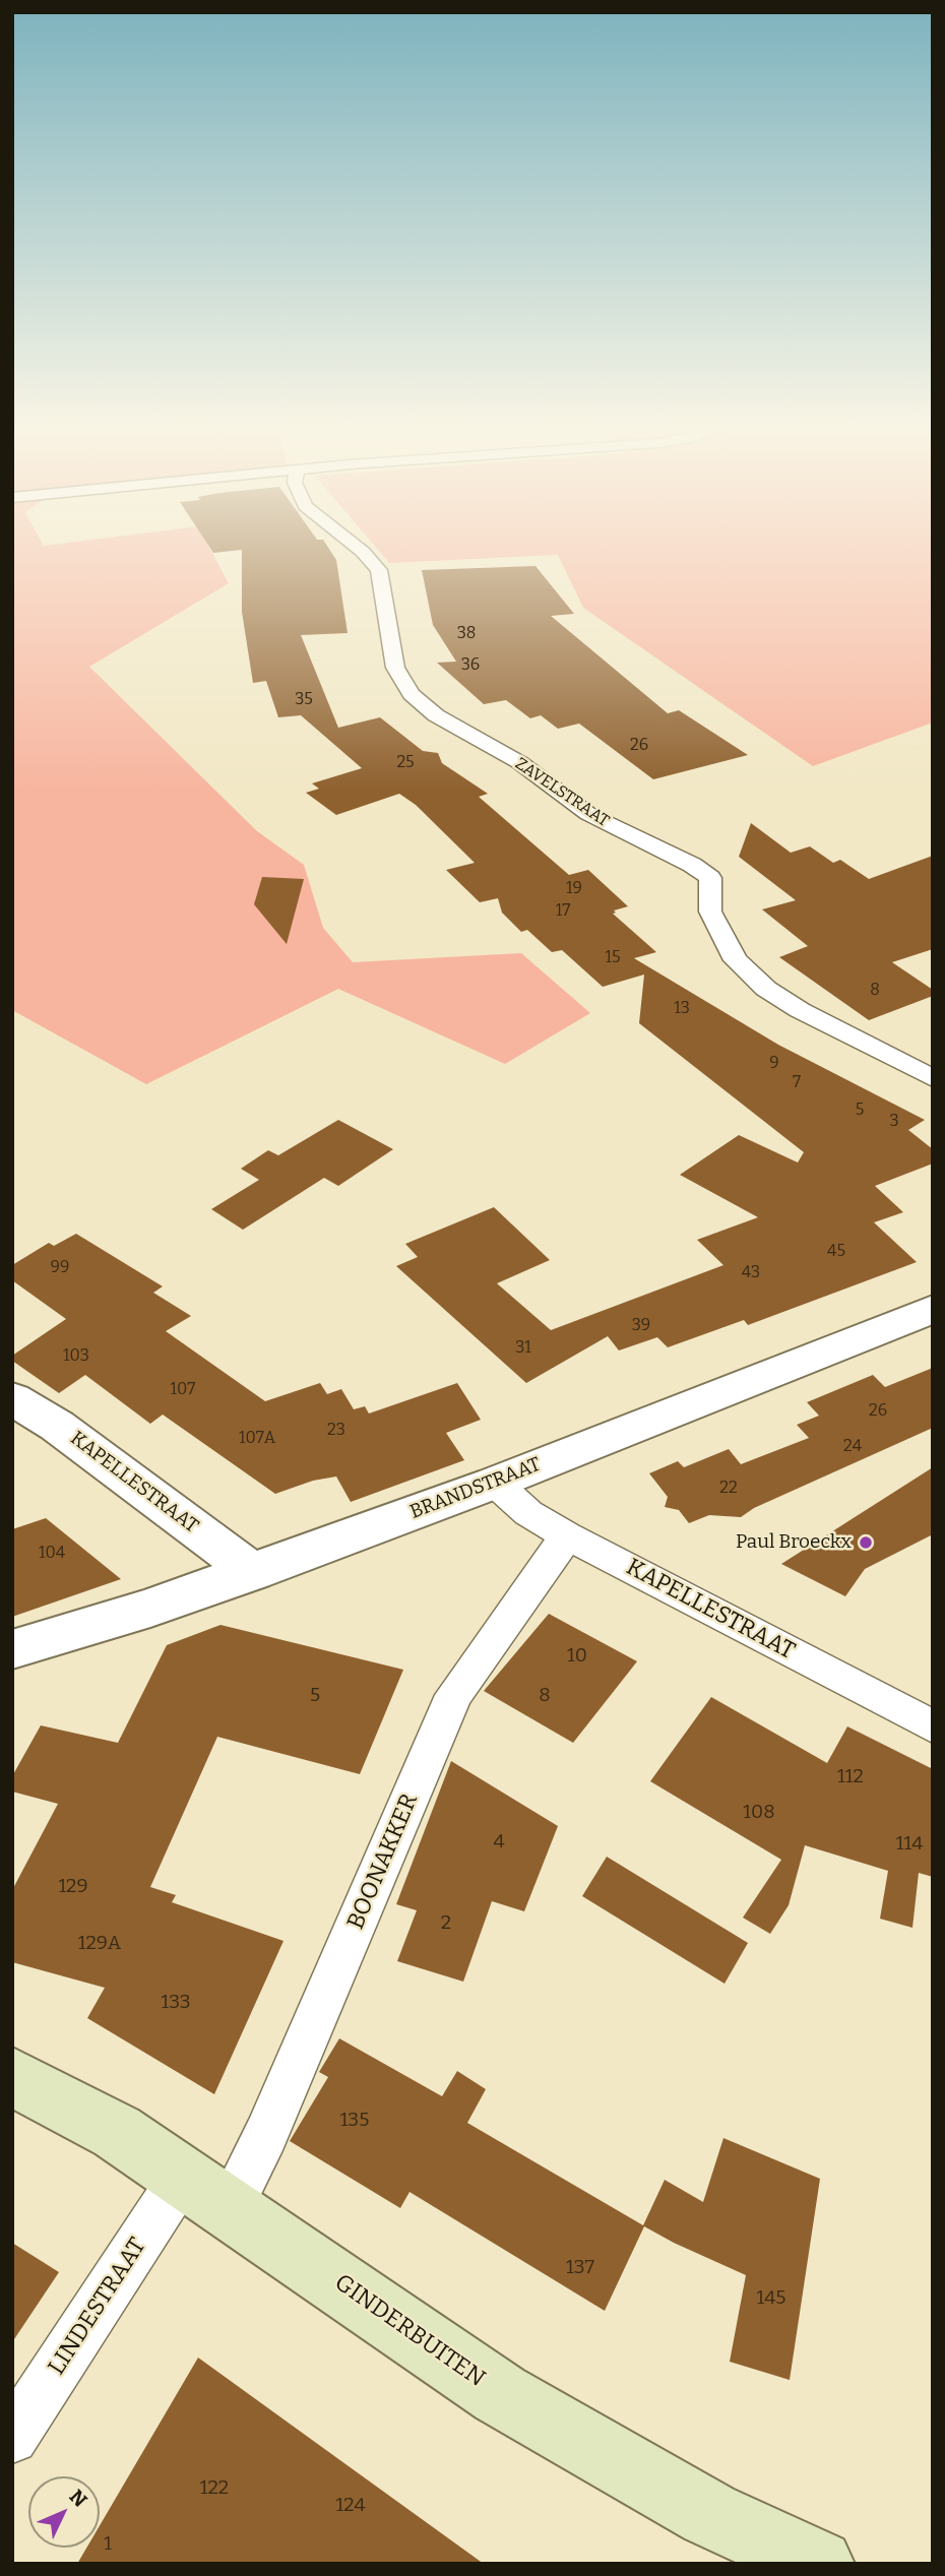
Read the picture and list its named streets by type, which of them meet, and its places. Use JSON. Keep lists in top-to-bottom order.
{
  "streets": {
    "main road": ["GINDERBUITEN"],
    "street": [
      "ZAVELSTRAAT",
      "KAPELLESTRAAT",
      "BRANDSTRAAT",
      "BOONAKKER",
      "LINDESTRAAT"
    ]
  },
  "crossings": [
    ["KAPELLESTRAAT", "BRANDSTRAAT"],
    ["KAPELLESTRAAT", "BOONAKKER"],
    ["BOONAKKER", "LINDESTRAAT"],
    ["BOONAKKER", "GINDERBUITEN"],
    ["LINDESTRAAT", "GINDERBUITEN"]
  ],
  "places": ["Paul Broeckx"],
  "house_numbers": [
    "38",
    "36",
    "35",
    "26",
    "25",
    "19",
    "17",
    "15",
    "8",
    "13",
    "9",
    "7",
    "5",
    "3",
    "45",
    "99",
    "43",
    "39",
    "31",
    "103",
    "107",
    "26",
    "23",
    "107A",
    "24",
    "22",
    "104",
    "10",
    "5",
    "8",
    "112",
    "108",
    "4",
    "114",
    "129",
    "2",
    "129A",
    "133",
    "135",
    "137",
    "145",
    "122",
    "124",
    "1"
  ],
  "north": "top right"
}
